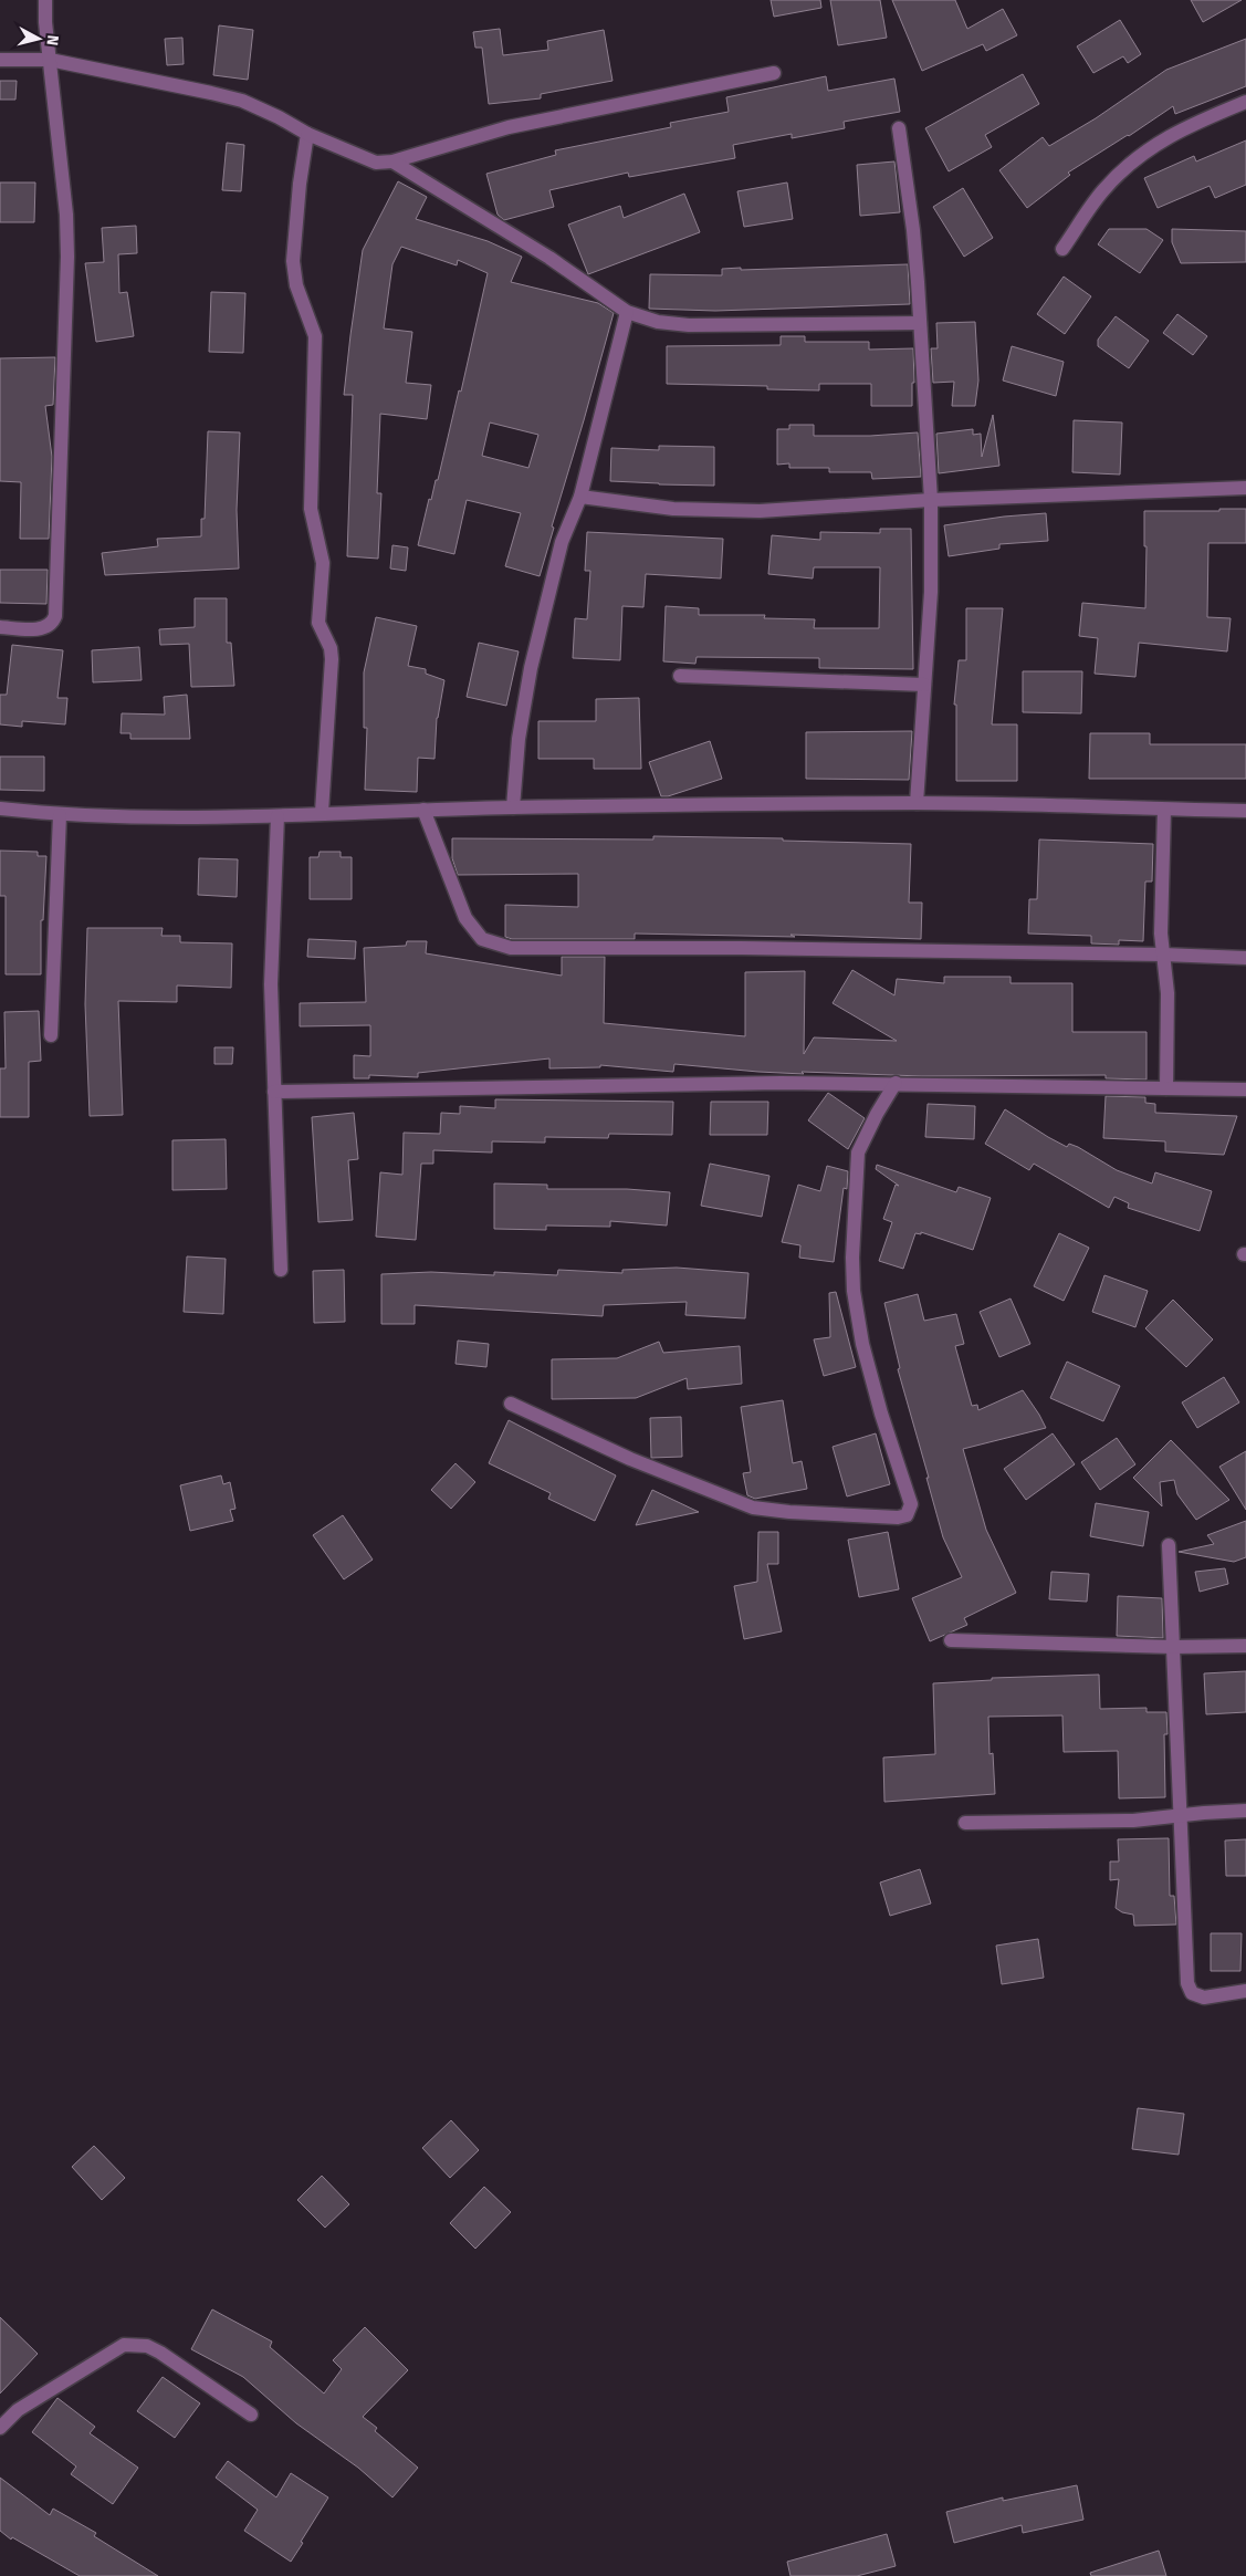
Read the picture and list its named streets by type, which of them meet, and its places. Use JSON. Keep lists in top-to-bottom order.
{
  "north": "right"
}
